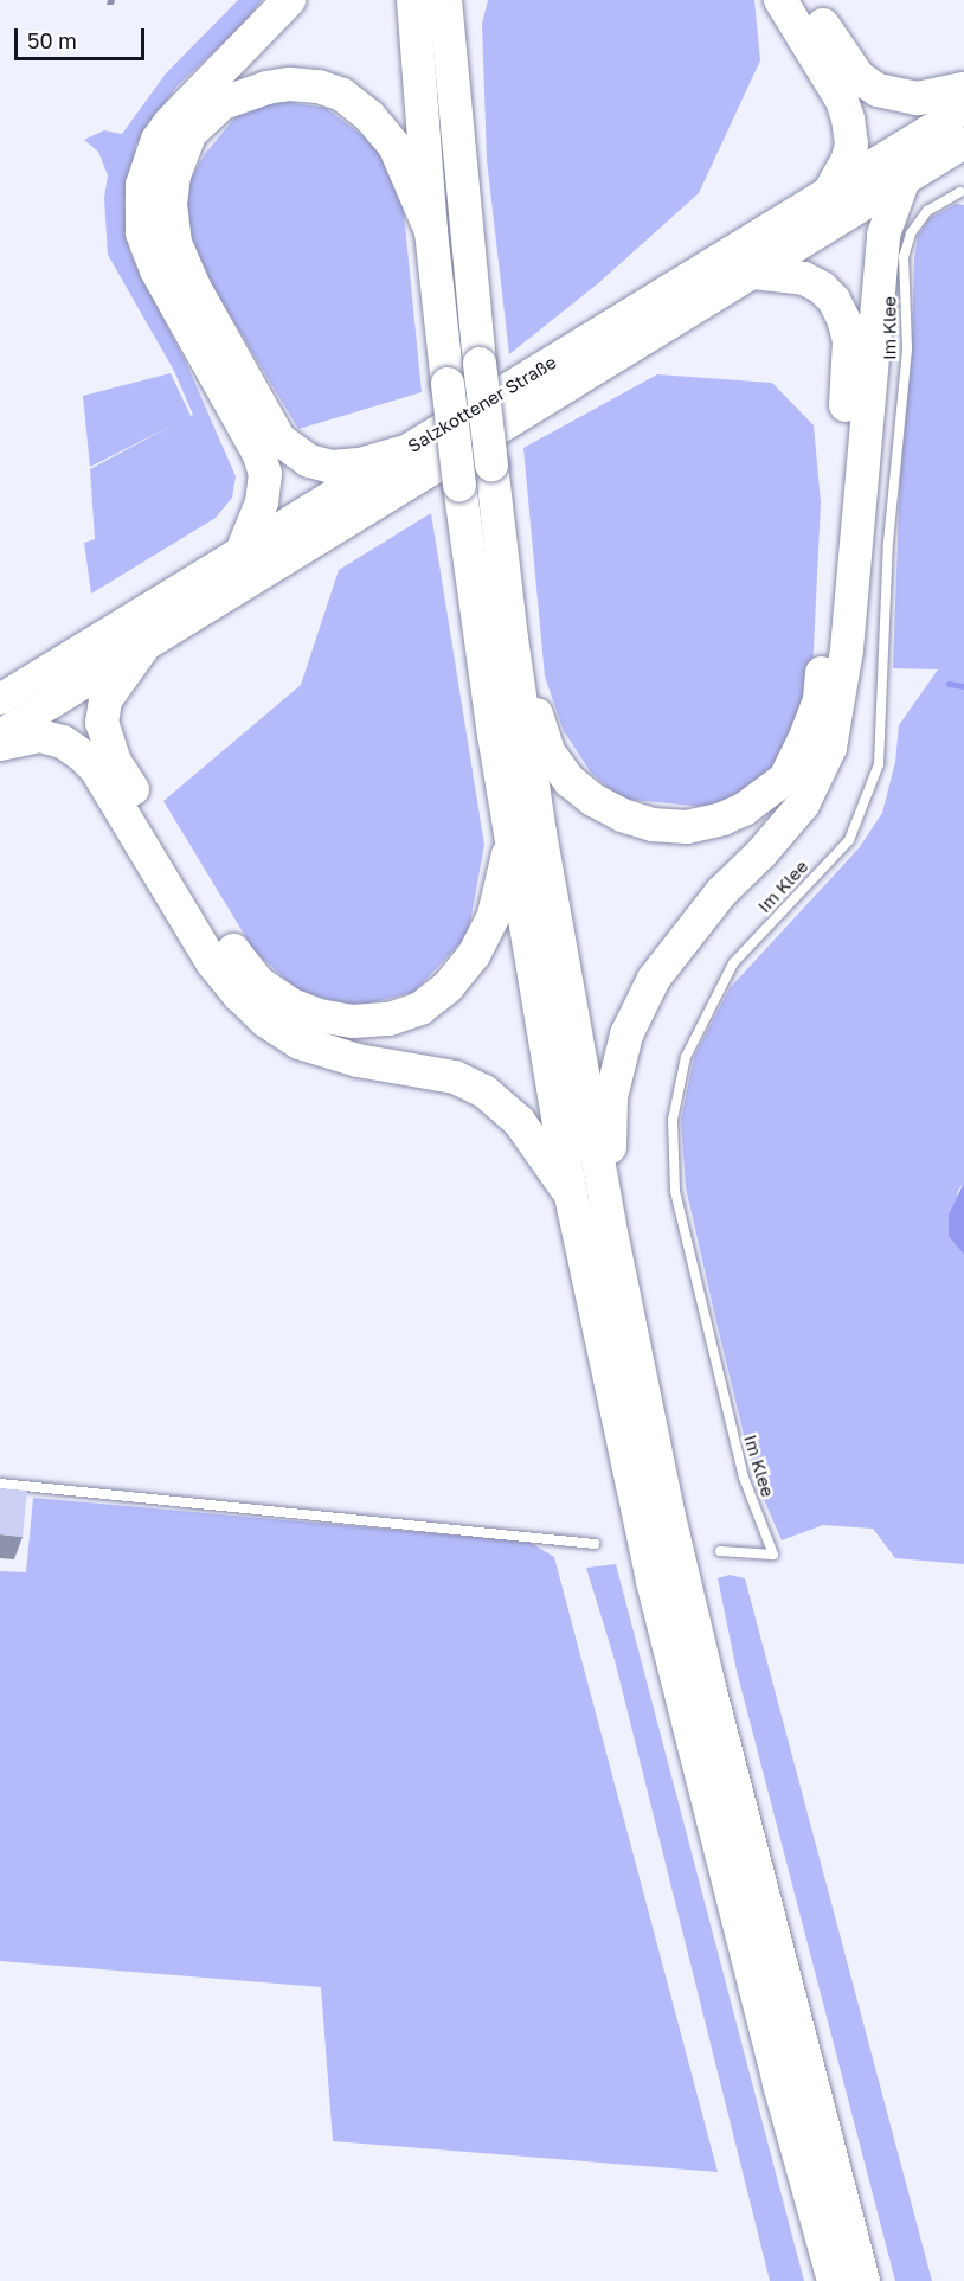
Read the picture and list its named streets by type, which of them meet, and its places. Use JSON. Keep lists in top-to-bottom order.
{
  "streets": {
    "highway": ["Salzkottener Straße"],
    "lane": ["Im Klee"]
  },
  "scale_bar": "50 m"
}
